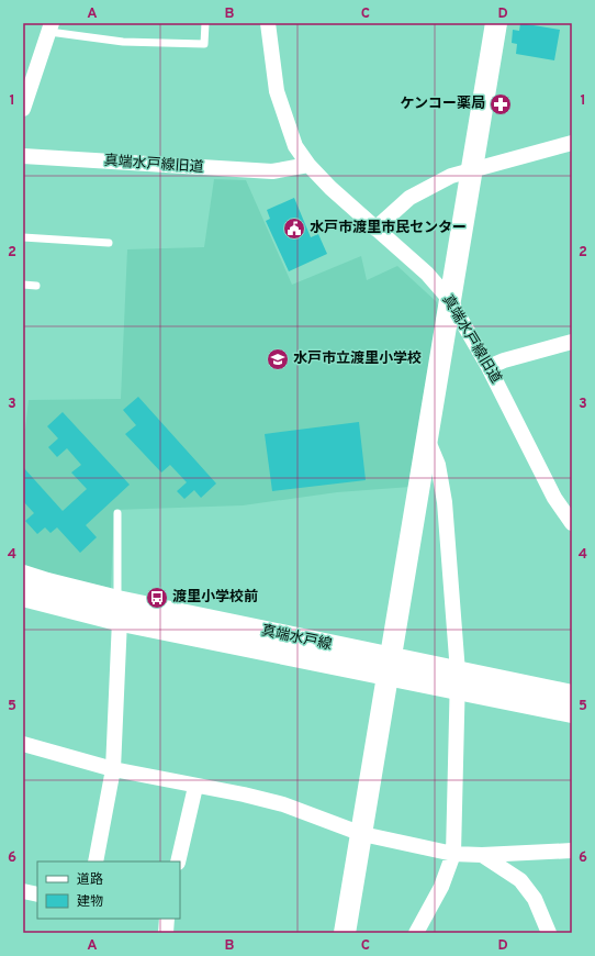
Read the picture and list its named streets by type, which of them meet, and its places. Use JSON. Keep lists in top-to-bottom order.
{
  "streets": {
    "street": ["真端水戸線旧道", "真端水戸線"]
  },
  "places": {
    "pharmacy": ["ケンコー薬局"],
    "public building": ["水戸市渡里市民センター"],
    "school or university": ["水戸市立渡里小学校"],
    "bus stop": ["渡里小学校前"]
  },
  "legend": ["道路", "建物"],
  "grid": {
    "columns": [
      "A",
      "B",
      "C",
      "D"
    ],
    "rows": [
      "1",
      "2",
      "3",
      "4",
      "5",
      "6"
    ]
  }
}
